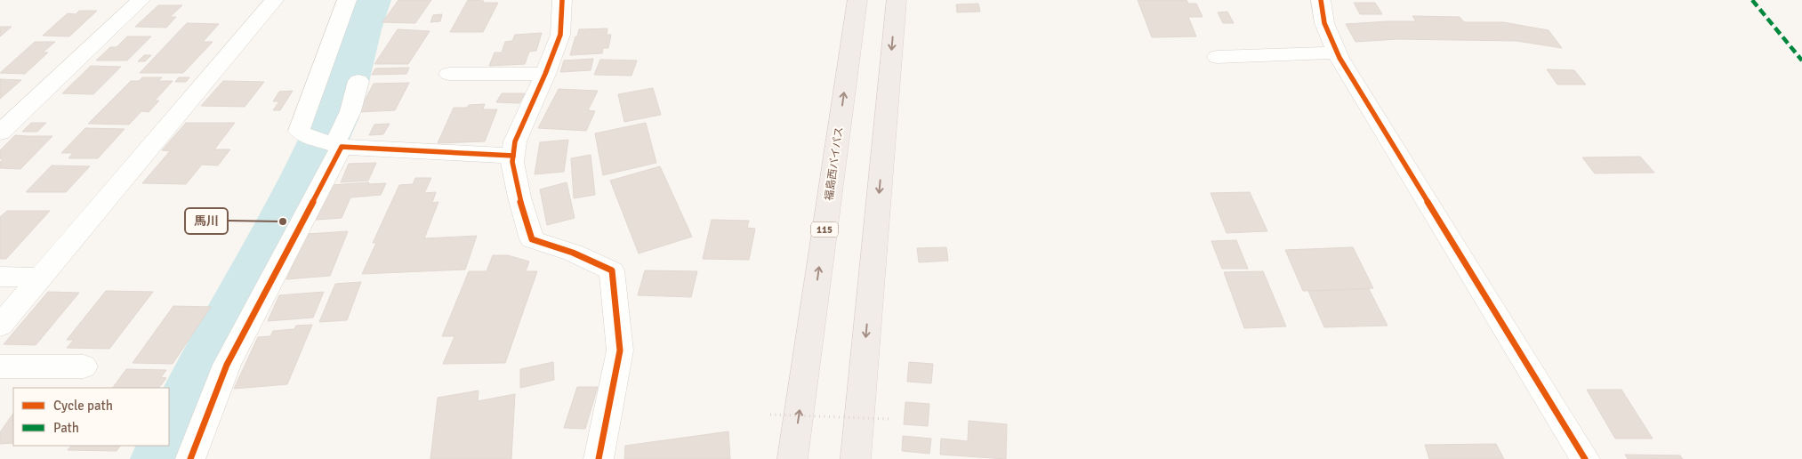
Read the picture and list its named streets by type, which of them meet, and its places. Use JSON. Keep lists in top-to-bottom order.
{
  "streets": {
    "highway": ["福島西バイパス", "115"]
  },
  "places": ["馬川"],
  "legend": ["Cycle path", "Path"]
}
